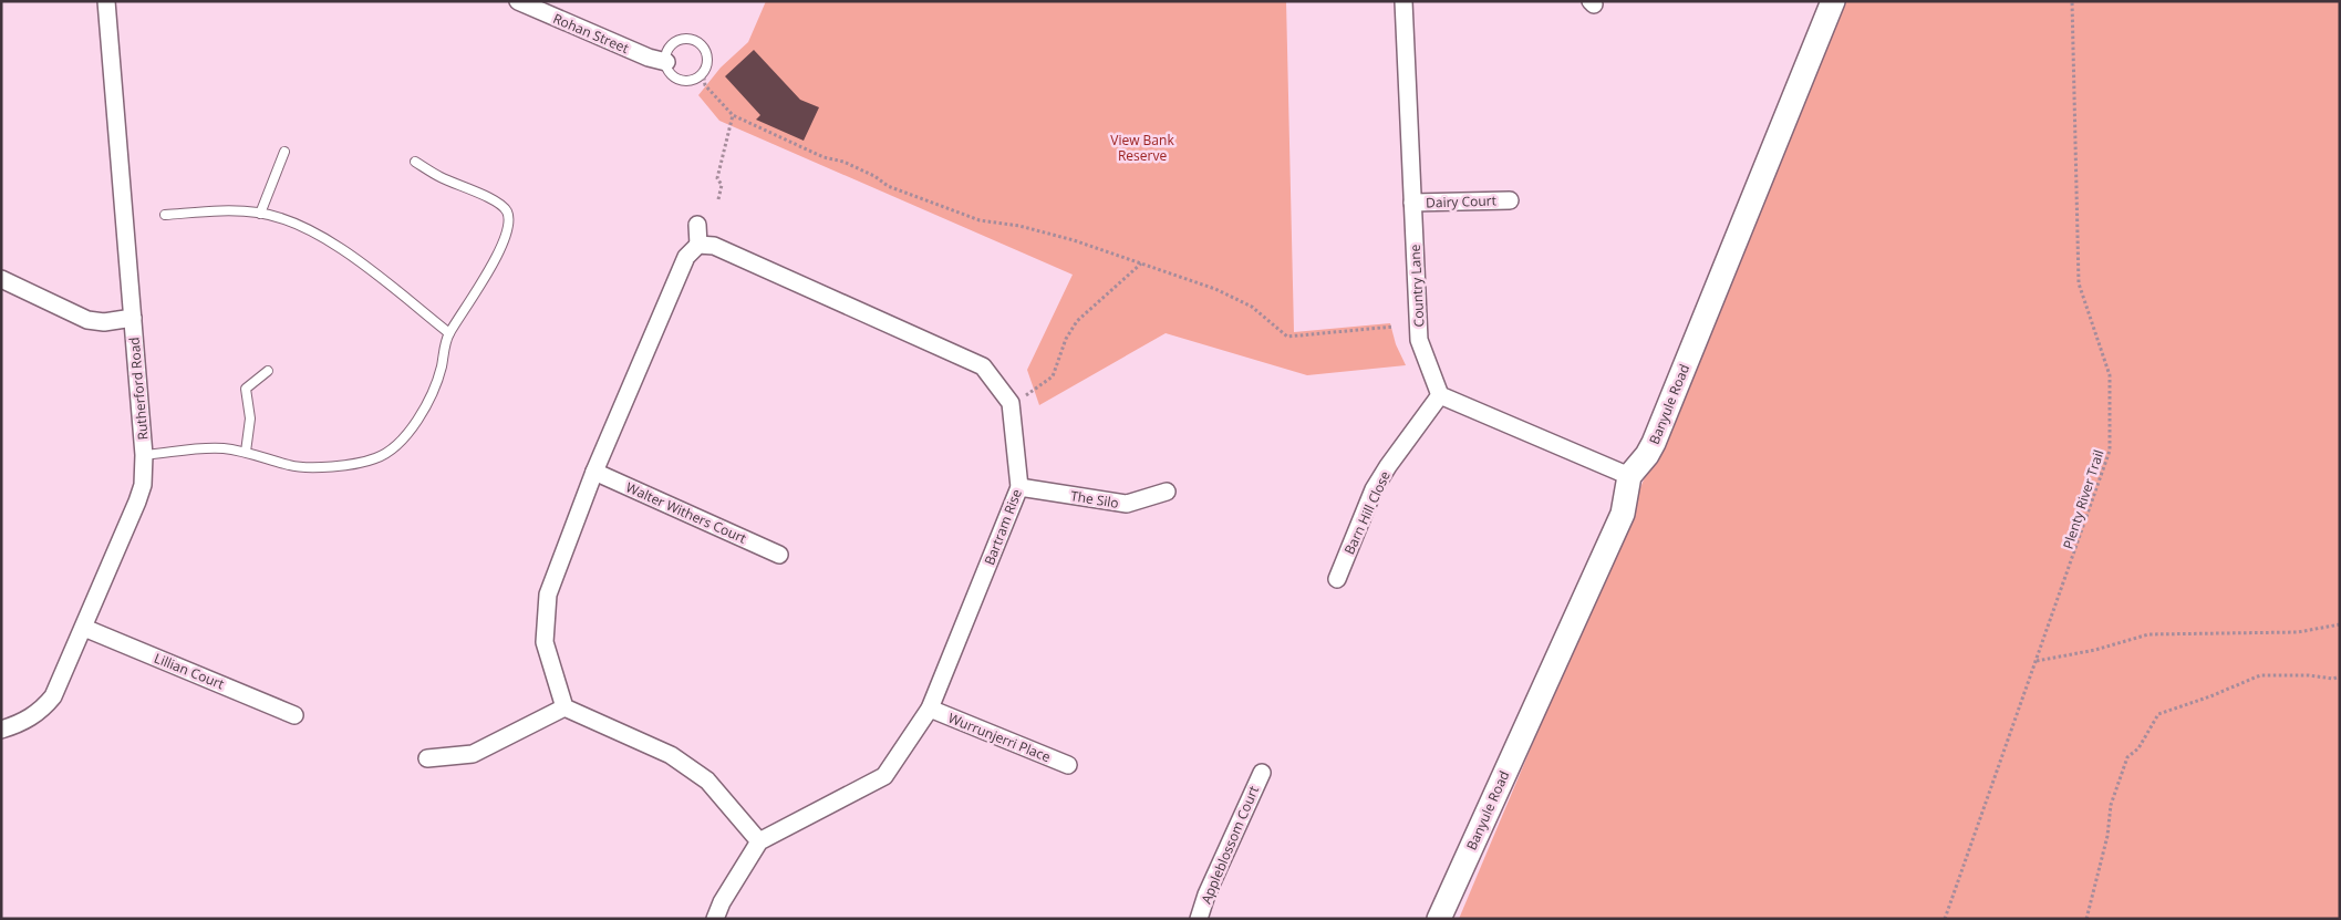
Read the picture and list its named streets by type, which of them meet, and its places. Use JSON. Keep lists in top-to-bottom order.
{
  "streets": {
    "street": [
      "Rohan Street",
      "Dairy Court",
      "Country Lane",
      "Rutherford Road",
      "Banyule Road",
      "The Silo",
      "Walter Withers Court",
      "Barn Hill Close",
      "Bartram Rise",
      "Lillian Court",
      "Wurrunjerri Place",
      "Appleblossom Court"
    ],
    "path": ["Plenty River Trail"]
  },
  "crossings": [
    ["Dairy Court", "Country Lane"],
    ["Country Lane", "Barn Hill Close"],
    ["Rutherford Road", "Lillian Court"],
    ["The Silo", "Bartram Rise"],
    ["Bartram Rise", "Wurrunjerri Place"]
  ],
  "parks": ["View Bank Reserve"]
}
